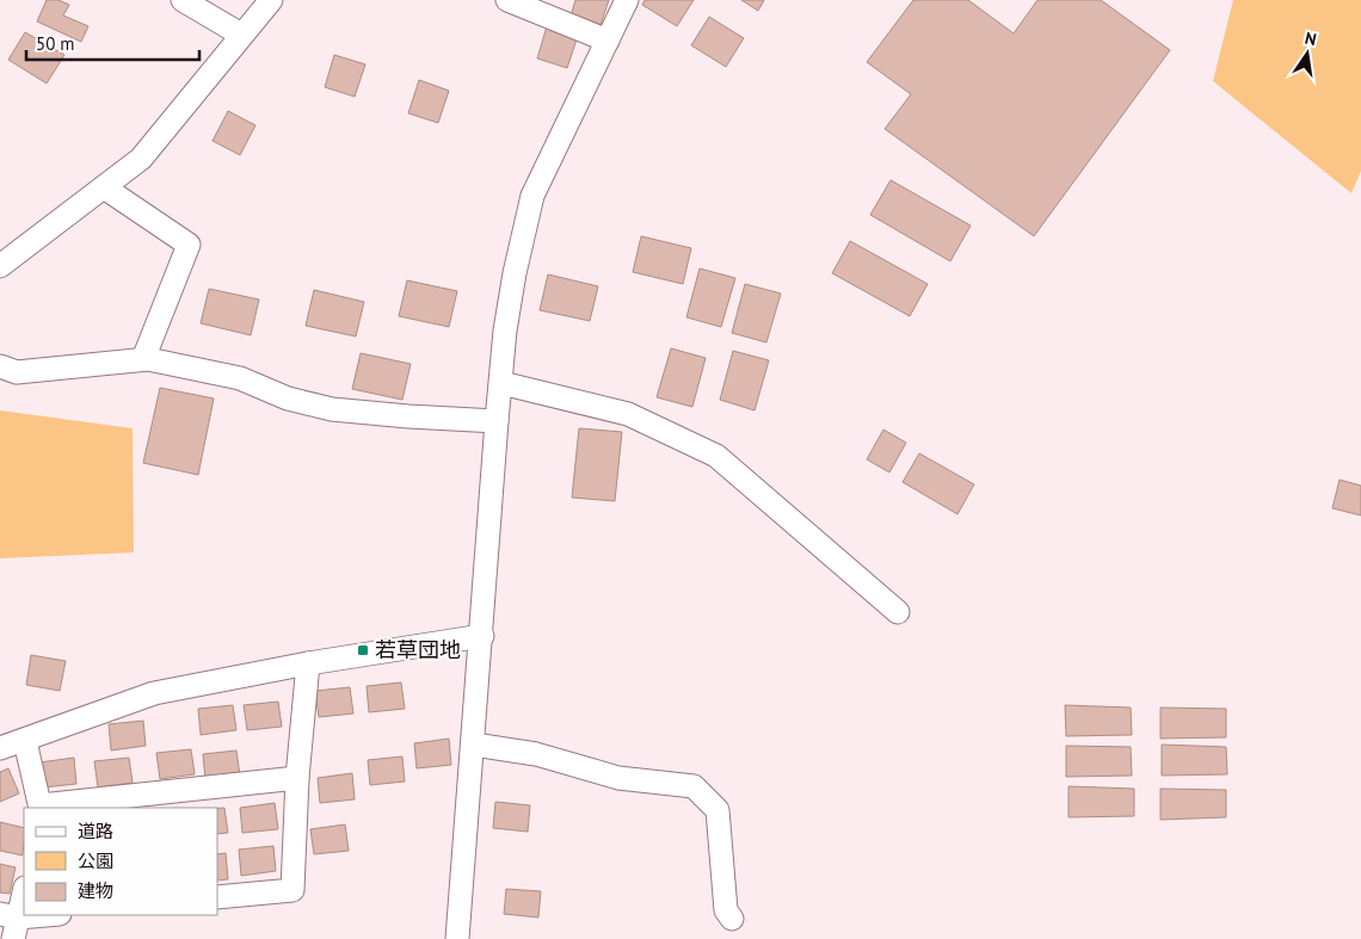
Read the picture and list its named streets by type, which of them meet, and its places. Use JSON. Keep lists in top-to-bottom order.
{
  "places": {
    "transit": ["若草団地"]
  },
  "legend": ["道路", "公園", "建物"],
  "scale_bar": "50 m",
  "north": "top"
}
